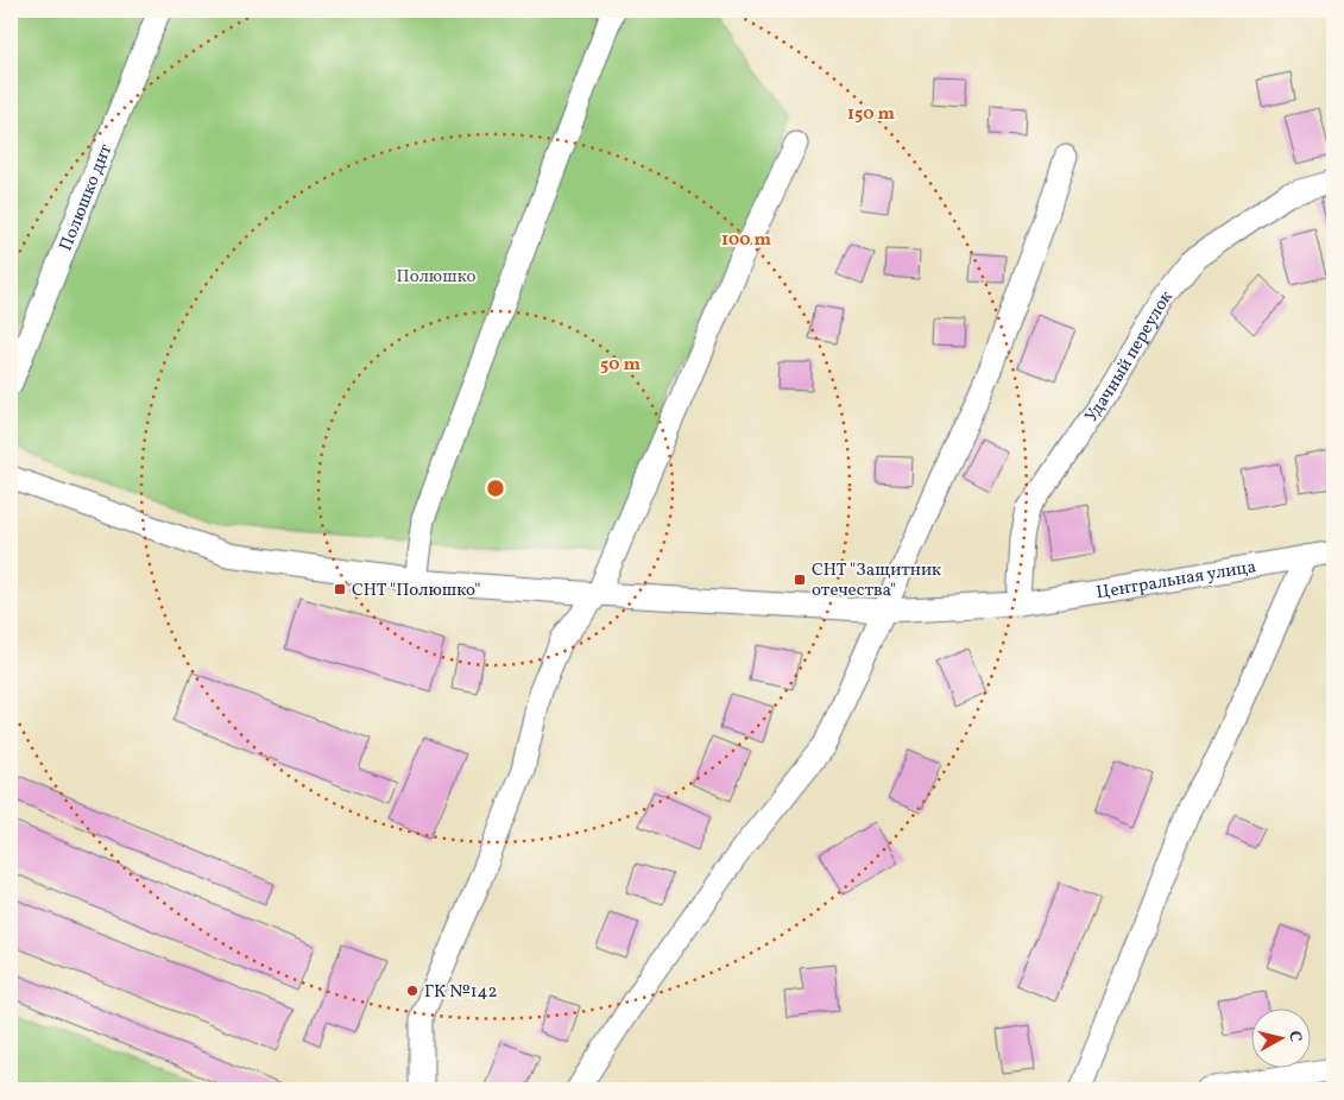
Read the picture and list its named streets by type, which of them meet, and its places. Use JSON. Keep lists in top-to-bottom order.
{
  "streets": {
    "street": ["Полюшко днт", "Удачный переулок", "Центральная улица"]
  },
  "crossings": [
    ["Удачный переулок", "Центральная улица"]
  ],
  "parks": ["Полюшко"],
  "places": {
    "transit": ["СНТ \"Защитник отечества\"", "СНТ \"Полюшко\""],
    "other": ["ГК №142"]
  },
  "north": "right",
  "rings": ["150 m", "100 m", "50 m"]
}
